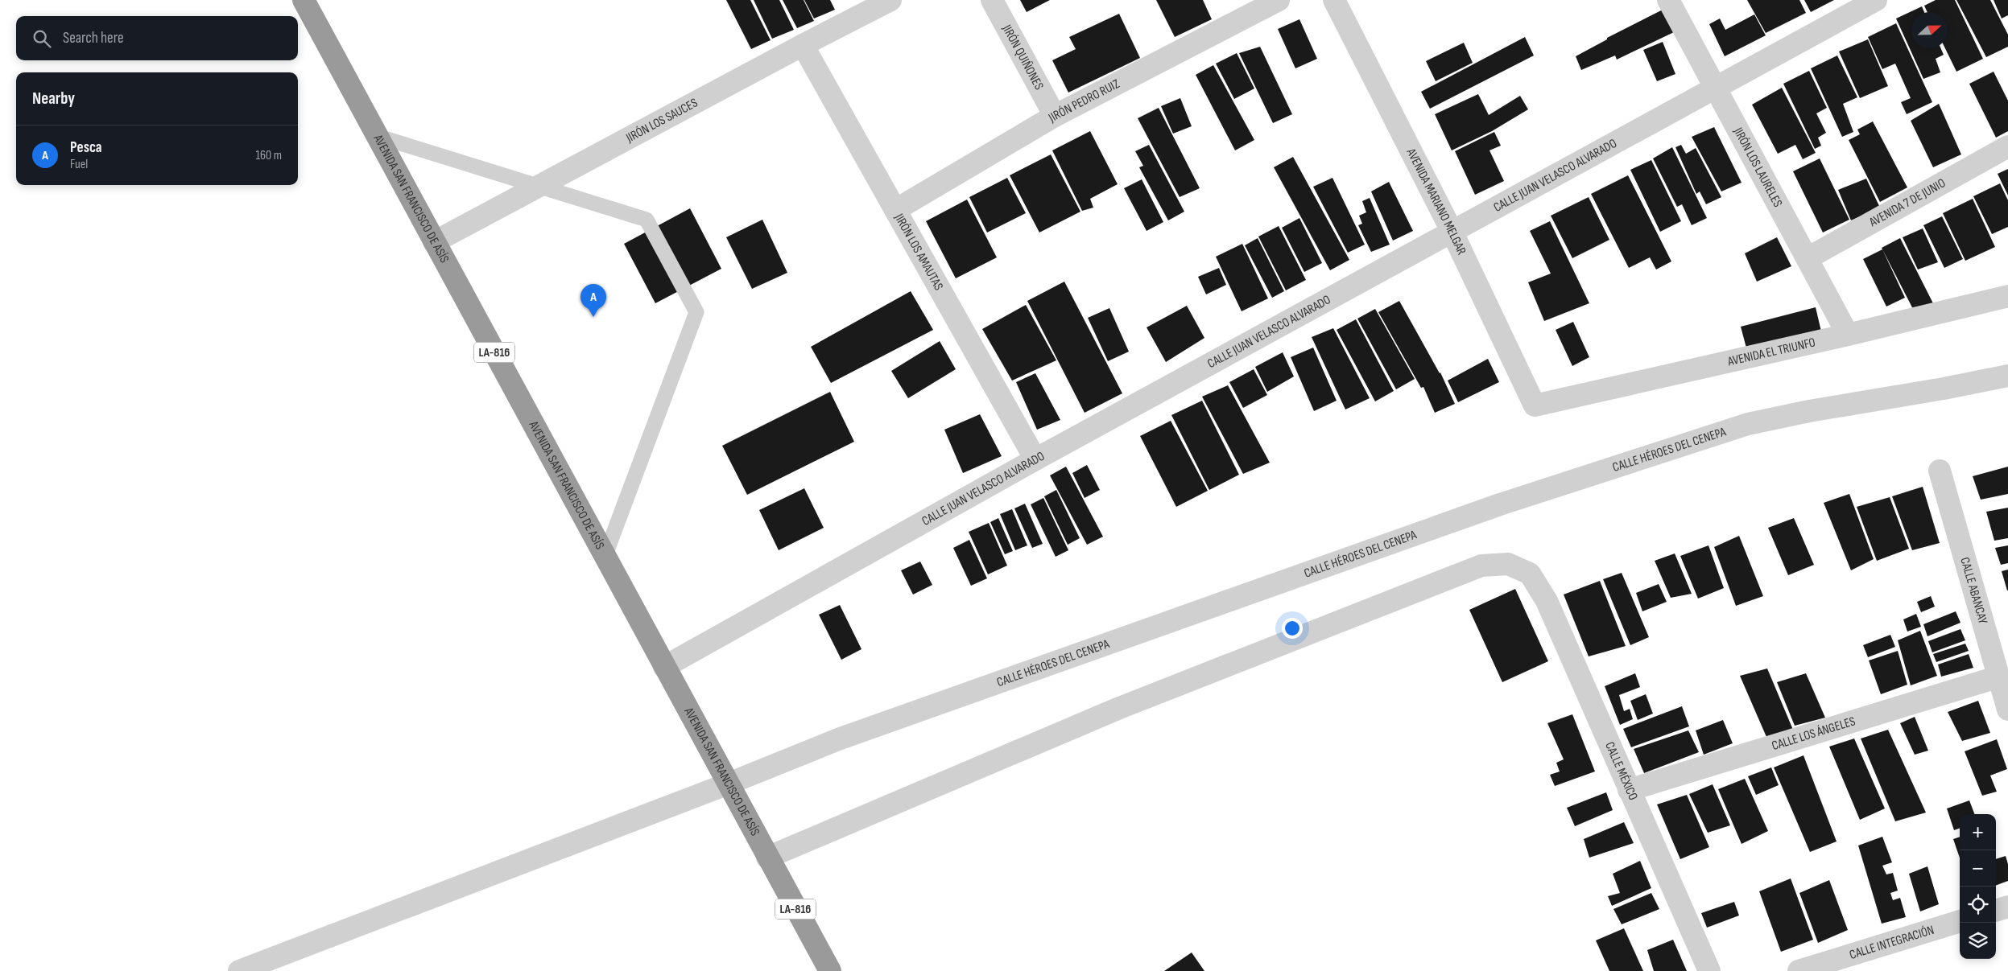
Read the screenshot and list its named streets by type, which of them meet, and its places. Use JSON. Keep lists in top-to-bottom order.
{
  "streets": {
    "highway": ["AVENIDA SAN FRANCISCO DE ASÍS", "LA-816"],
    "street": [
      "JIRÓN QUIÑONES",
      "JIRÓN PEDRO RUIZ",
      "JIRÓN LOS SAUCES",
      "JIRÓN LOS LAURELES",
      "CALLE JUAN VELASCO ALVARADO",
      "AVENIDA MARIANO MELGAR",
      "AVENIDA 7 DE JUNIO",
      "JIRÓN LOS AMAUTAS",
      "AVENIDA EL TRIUNFO",
      "CALLE HÉROES DEL CENEPA",
      "CALLE ABANCAY",
      "CALLE LOS ÁNGELES",
      "CALLE MÉXICO",
      "CALLE INTEGRACIÓN"
    ]
  },
  "crossings": [
    ["JIRÓN QUIÑONES", "JIRÓN PEDRO RUIZ"],
    ["JIRÓN PEDRO RUIZ", "JIRÓN LOS AMAUTAS"],
    ["JIRÓN LOS SAUCES", "AVENIDA SAN FRANCISCO DE ASÍS"],
    ["JIRÓN LOS SAUCES", "JIRÓN LOS AMAUTAS"],
    ["JIRÓN LOS LAURELES", "CALLE JUAN VELASCO ALVARADO"],
    ["JIRÓN LOS LAURELES", "AVENIDA 7 DE JUNIO"],
    ["JIRÓN LOS LAURELES", "AVENIDA EL TRIUNFO"],
    ["CALLE JUAN VELASCO ALVARADO", "AVENIDA SAN FRANCISCO DE ASÍS"],
    ["CALLE JUAN VELASCO ALVARADO", "AVENIDA MARIANO MELGAR"],
    ["CALLE JUAN VELASCO ALVARADO", "JIRÓN LOS AMAUTAS"],
    ["AVENIDA SAN FRANCISCO DE ASÍS", "CALLE HÉROES DEL CENEPA"],
    ["AVENIDA SAN FRANCISCO DE ASÍS", "CALLE MÉXICO"],
    ["AVENIDA MARIANO MELGAR", "AVENIDA EL TRIUNFO"],
    ["CALLE ABANCAY", "CALLE LOS ÁNGELES"],
    ["CALLE LOS ÁNGELES", "CALLE MÉXICO"]
  ],
  "north": "right",
  "page": {
    "search": "Search here",
    "heading": "Nearby",
    "list": [
      {
        "mark": "A",
        "name": "Pesca",
        "note": "Fuel",
        "value": "160 m"
      }
    ],
    "pins": "A",
    "map_buttons": ["+", "−"]
  }
}
